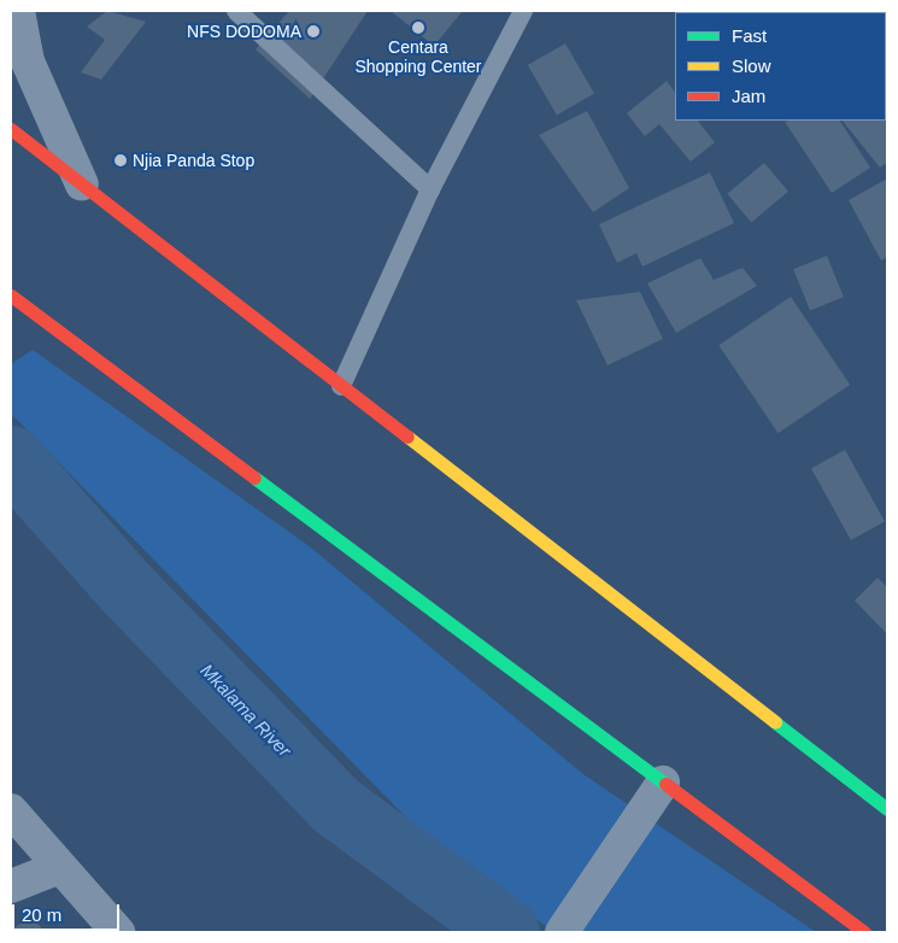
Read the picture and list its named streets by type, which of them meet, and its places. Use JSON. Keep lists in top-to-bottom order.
{
  "water": ["Mkalama River"],
  "places": ["Centara Shopping Center", "NFS DODOMA", "Njia Panda Stop"],
  "legend": ["Fast", "Slow", "Jam"],
  "scale_bar": "20 m"
}
